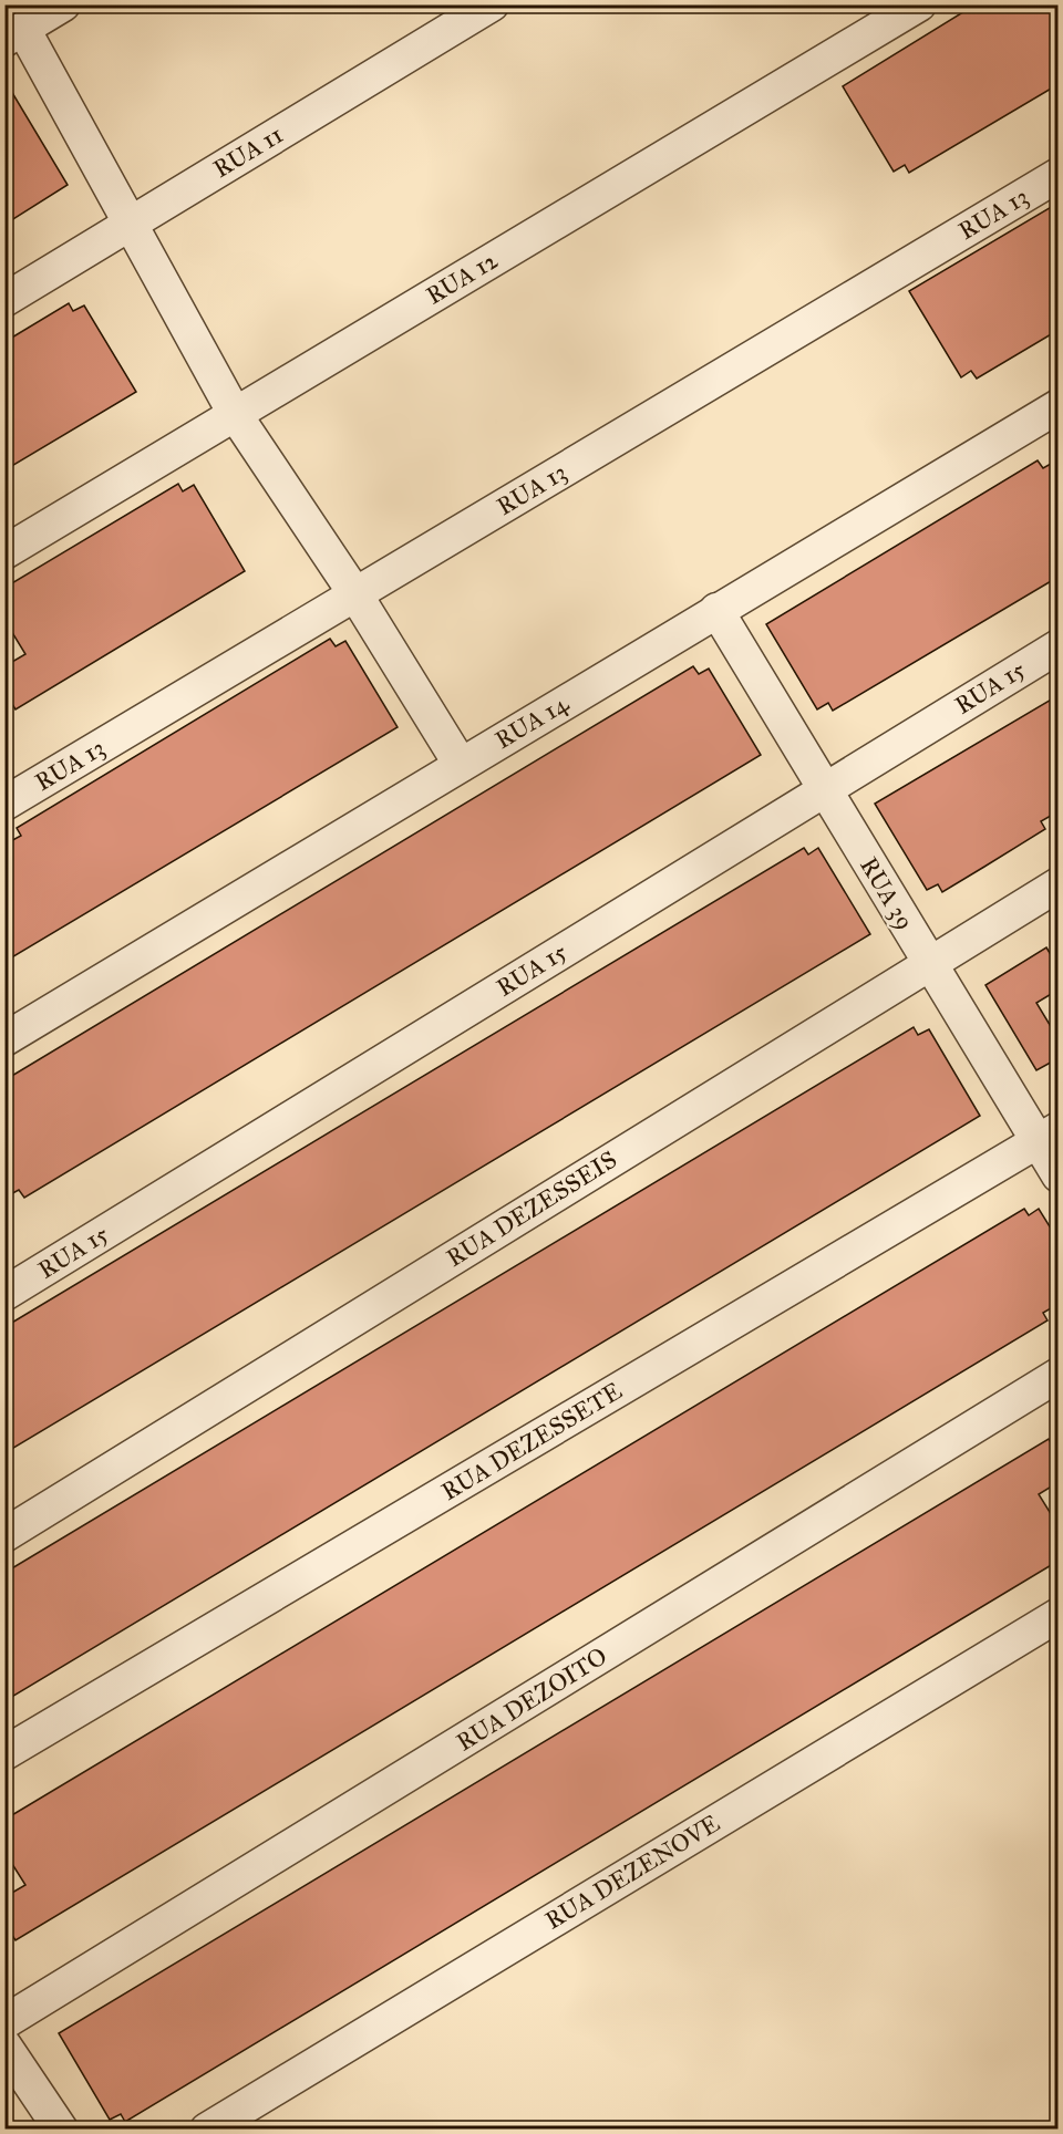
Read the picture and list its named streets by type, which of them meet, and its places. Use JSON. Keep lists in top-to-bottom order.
{
  "streets": {
    "street": [
      "RUA 11",
      "RUA 13",
      "RUA 12",
      "RUA 15",
      "RUA 14",
      "RUA 39",
      "RUA DEZESSEIS",
      "RUA DEZESSETE",
      "RUA DEZOITO",
      "RUA DEZENOVE"
    ]
  },
  "crossings": [
    ["RUA 15", "RUA 39"],
    ["RUA 14", "RUA 39"],
    ["RUA 39", "RUA DEZESSEIS"],
    ["RUA 39", "RUA DEZESSETE"]
  ]
}
